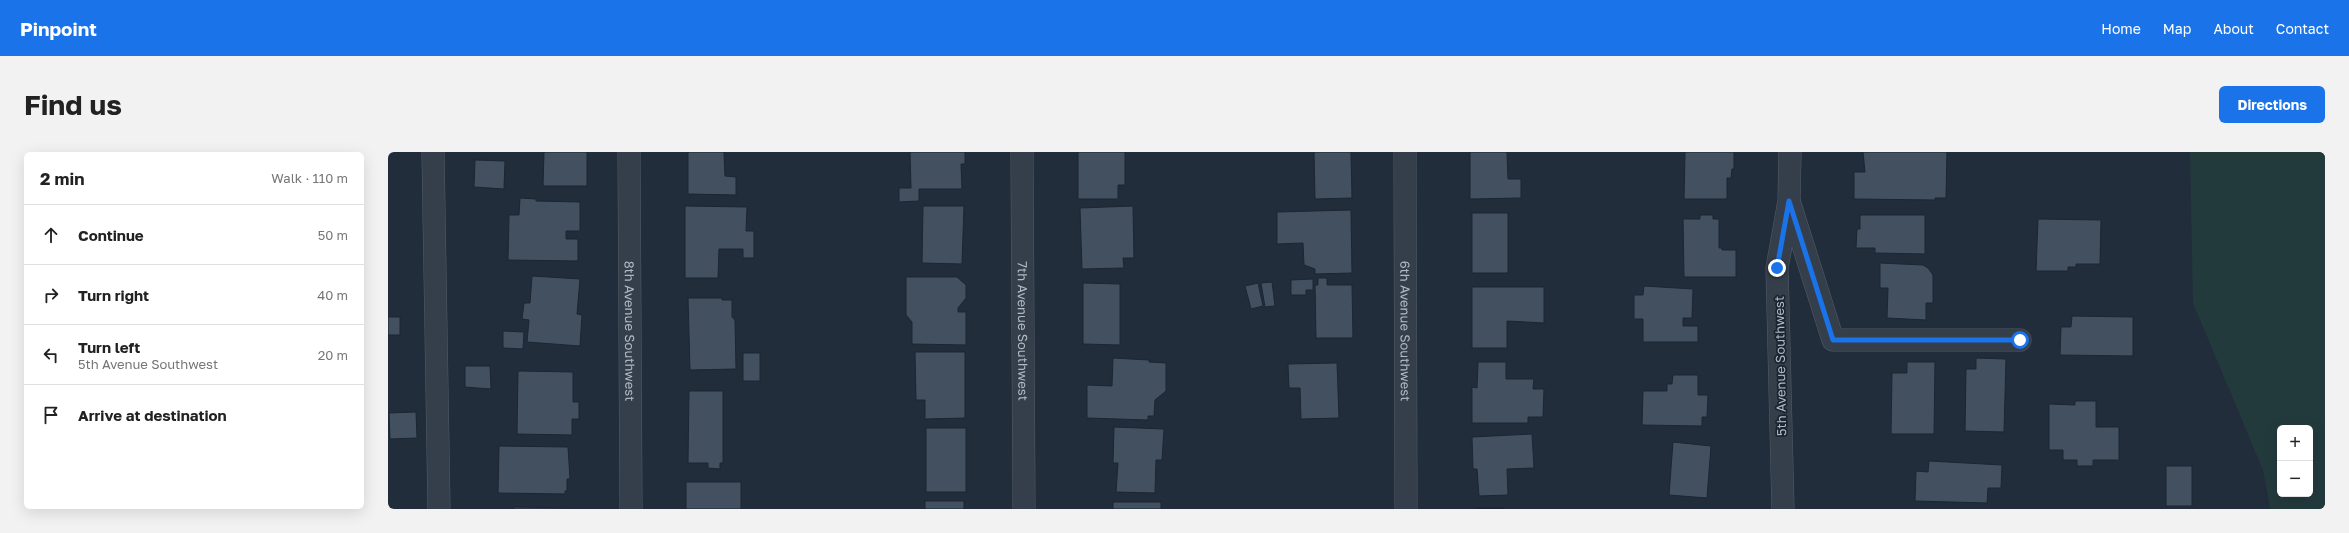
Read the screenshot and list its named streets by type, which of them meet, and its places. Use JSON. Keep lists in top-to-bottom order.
{
  "streets": {
    "street": [
      "8th Avenue Southwest",
      "7th Avenue Southwest",
      "6th Avenue Southwest",
      "5th Avenue Southwest"
    ]
  },
  "page": {
    "header": "Pinpoint",
    "nav": [
      "Home",
      "Map",
      "About",
      "Contact"
    ],
    "buttons": "Directions",
    "title": "Find us",
    "heading": ["2 min", "Walk · 110 m"],
    "list": [
      ["Continue", "50 m"],
      ["Turn right", "40 m"],
      ["Turn left", "5th Avenue Southwest", "20 m"],
      "Arrive at destination"
    ],
    "map_buttons": ["+", "−"]
  }
}
